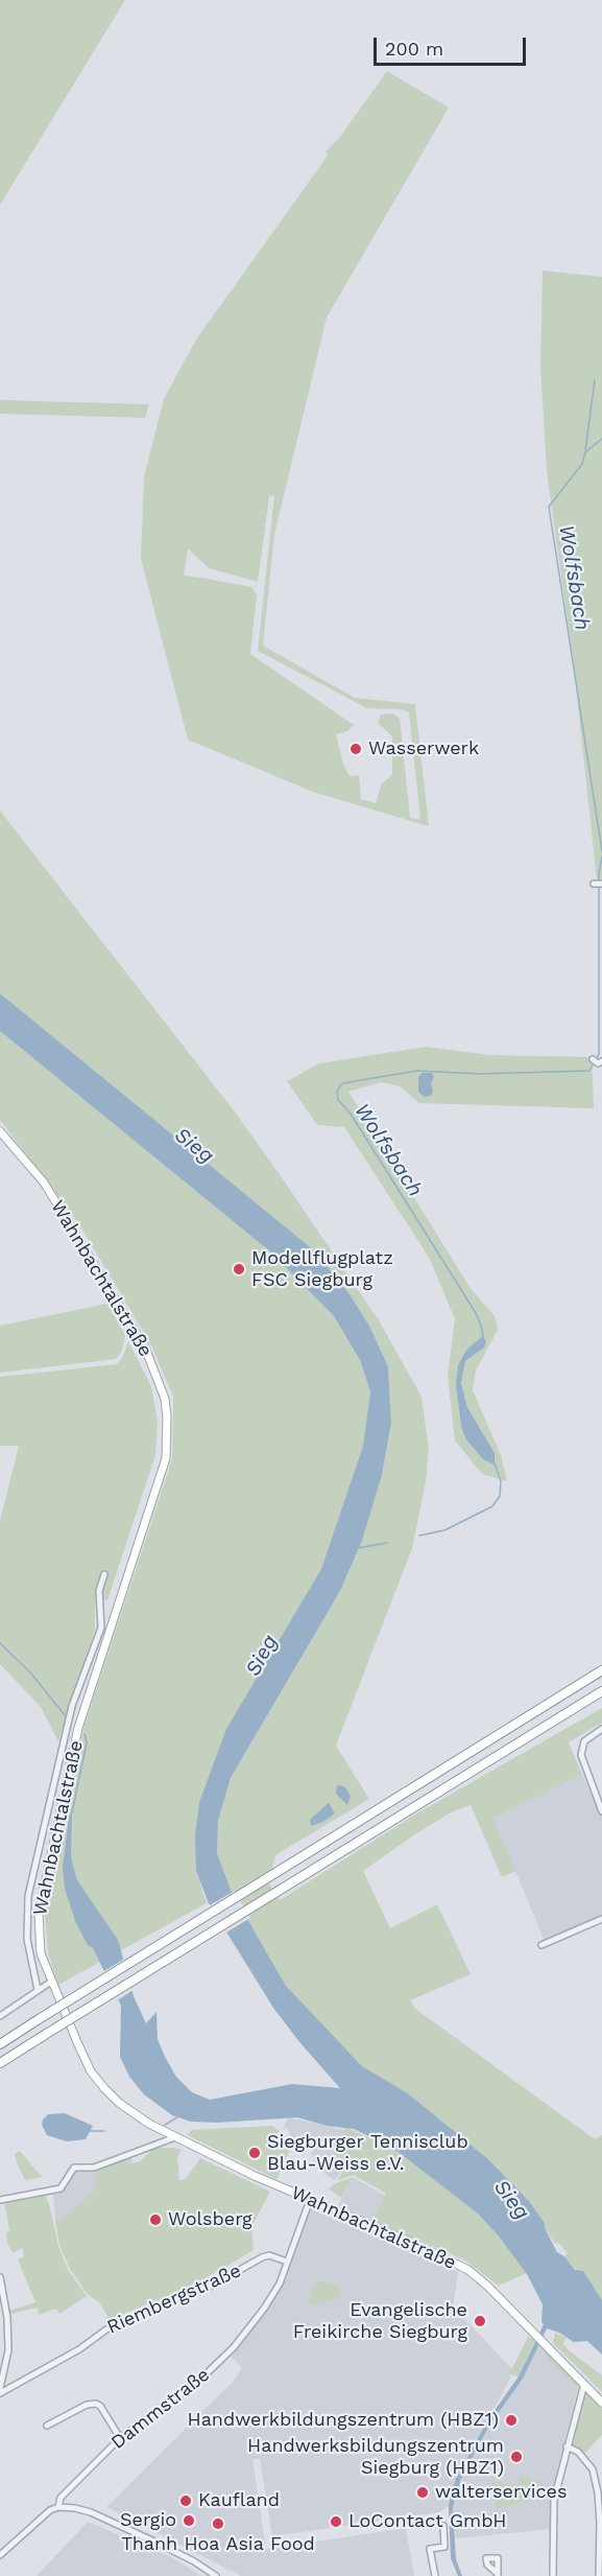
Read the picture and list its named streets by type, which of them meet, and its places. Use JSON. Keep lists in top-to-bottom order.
{
  "streets": {
    "main road": ["Wahnbachtalstraße"],
    "street": ["Riembergstraße", "Dammstraße"]
  },
  "crossings": [
    ["Wahnbachtalstraße", "Dammstraße"],
    ["Riembergstraße", "Dammstraße"]
  ],
  "water": ["Wolfsbach", "Sieg"],
  "places": [
    "Wasserwerk",
    "Modellflugplatz FSC Siegburg",
    "Siegburger Tennisclub Blau-Weiss e.V.",
    "Wolsberg",
    "Evangelische Freikirche Siegburg",
    "Handwerkbildungszentrum (HBZ1)",
    "Handwerksbildungszentrum Siegburg (HBZ1)",
    "walterservices",
    "Kaufland",
    "Sergio",
    "LoContact GmbH",
    "Thanh Hoa Asia Food"
  ],
  "scale_bar": "200 m"
}
